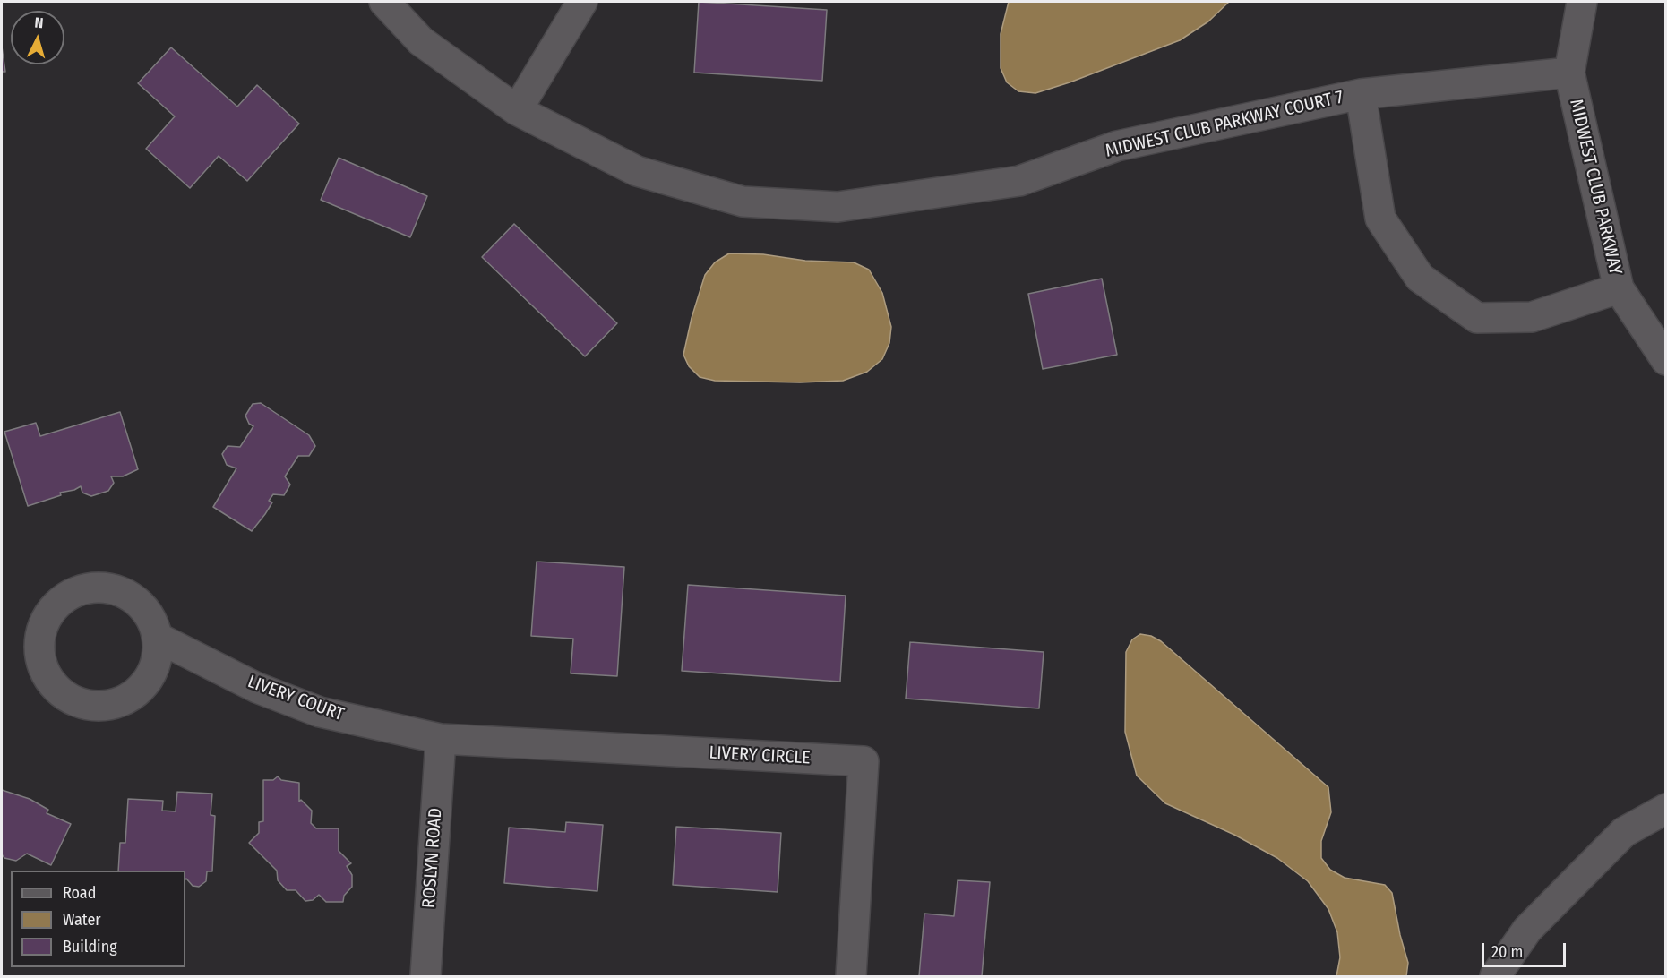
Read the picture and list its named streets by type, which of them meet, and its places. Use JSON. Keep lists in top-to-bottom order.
{
  "streets": {
    "street": [
      "MIDWEST CLUB PARKWAY COURT 7",
      "MIDWEST CLUB PARKWAY",
      "LIVERY COURT",
      "LIVERY CIRCLE",
      "ROSLYN ROAD"
    ]
  },
  "crossings": [
    ["MIDWEST CLUB PARKWAY COURT 7", "MIDWEST CLUB PARKWAY"],
    ["LIVERY COURT", "LIVERY CIRCLE"],
    ["LIVERY COURT", "ROSLYN ROAD"],
    ["LIVERY CIRCLE", "ROSLYN ROAD"]
  ],
  "legend": ["Road", "Water", "Building"],
  "scale_bar": "20 m",
  "north": "top"
}
